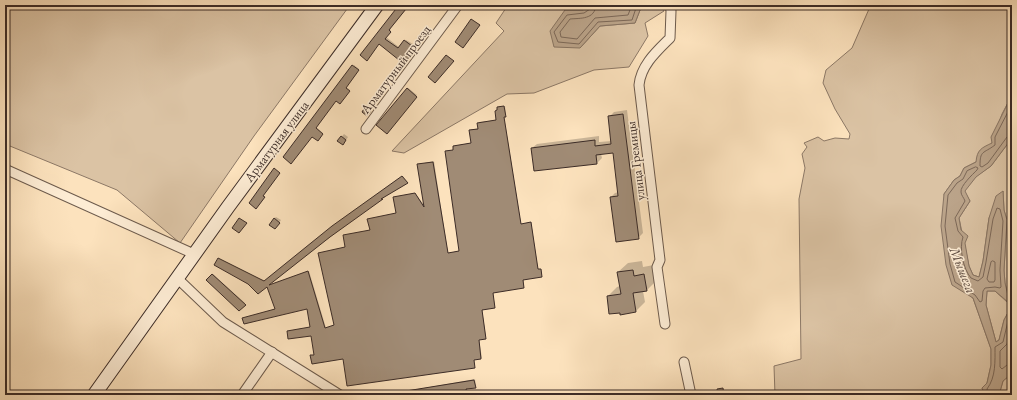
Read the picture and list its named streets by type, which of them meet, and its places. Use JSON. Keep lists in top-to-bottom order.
{
  "streets": {
    "street": ["Арматурный проезд", "Арматурная улица", "улица Гремицы"]
  },
  "water": ["Мышега"]
}
